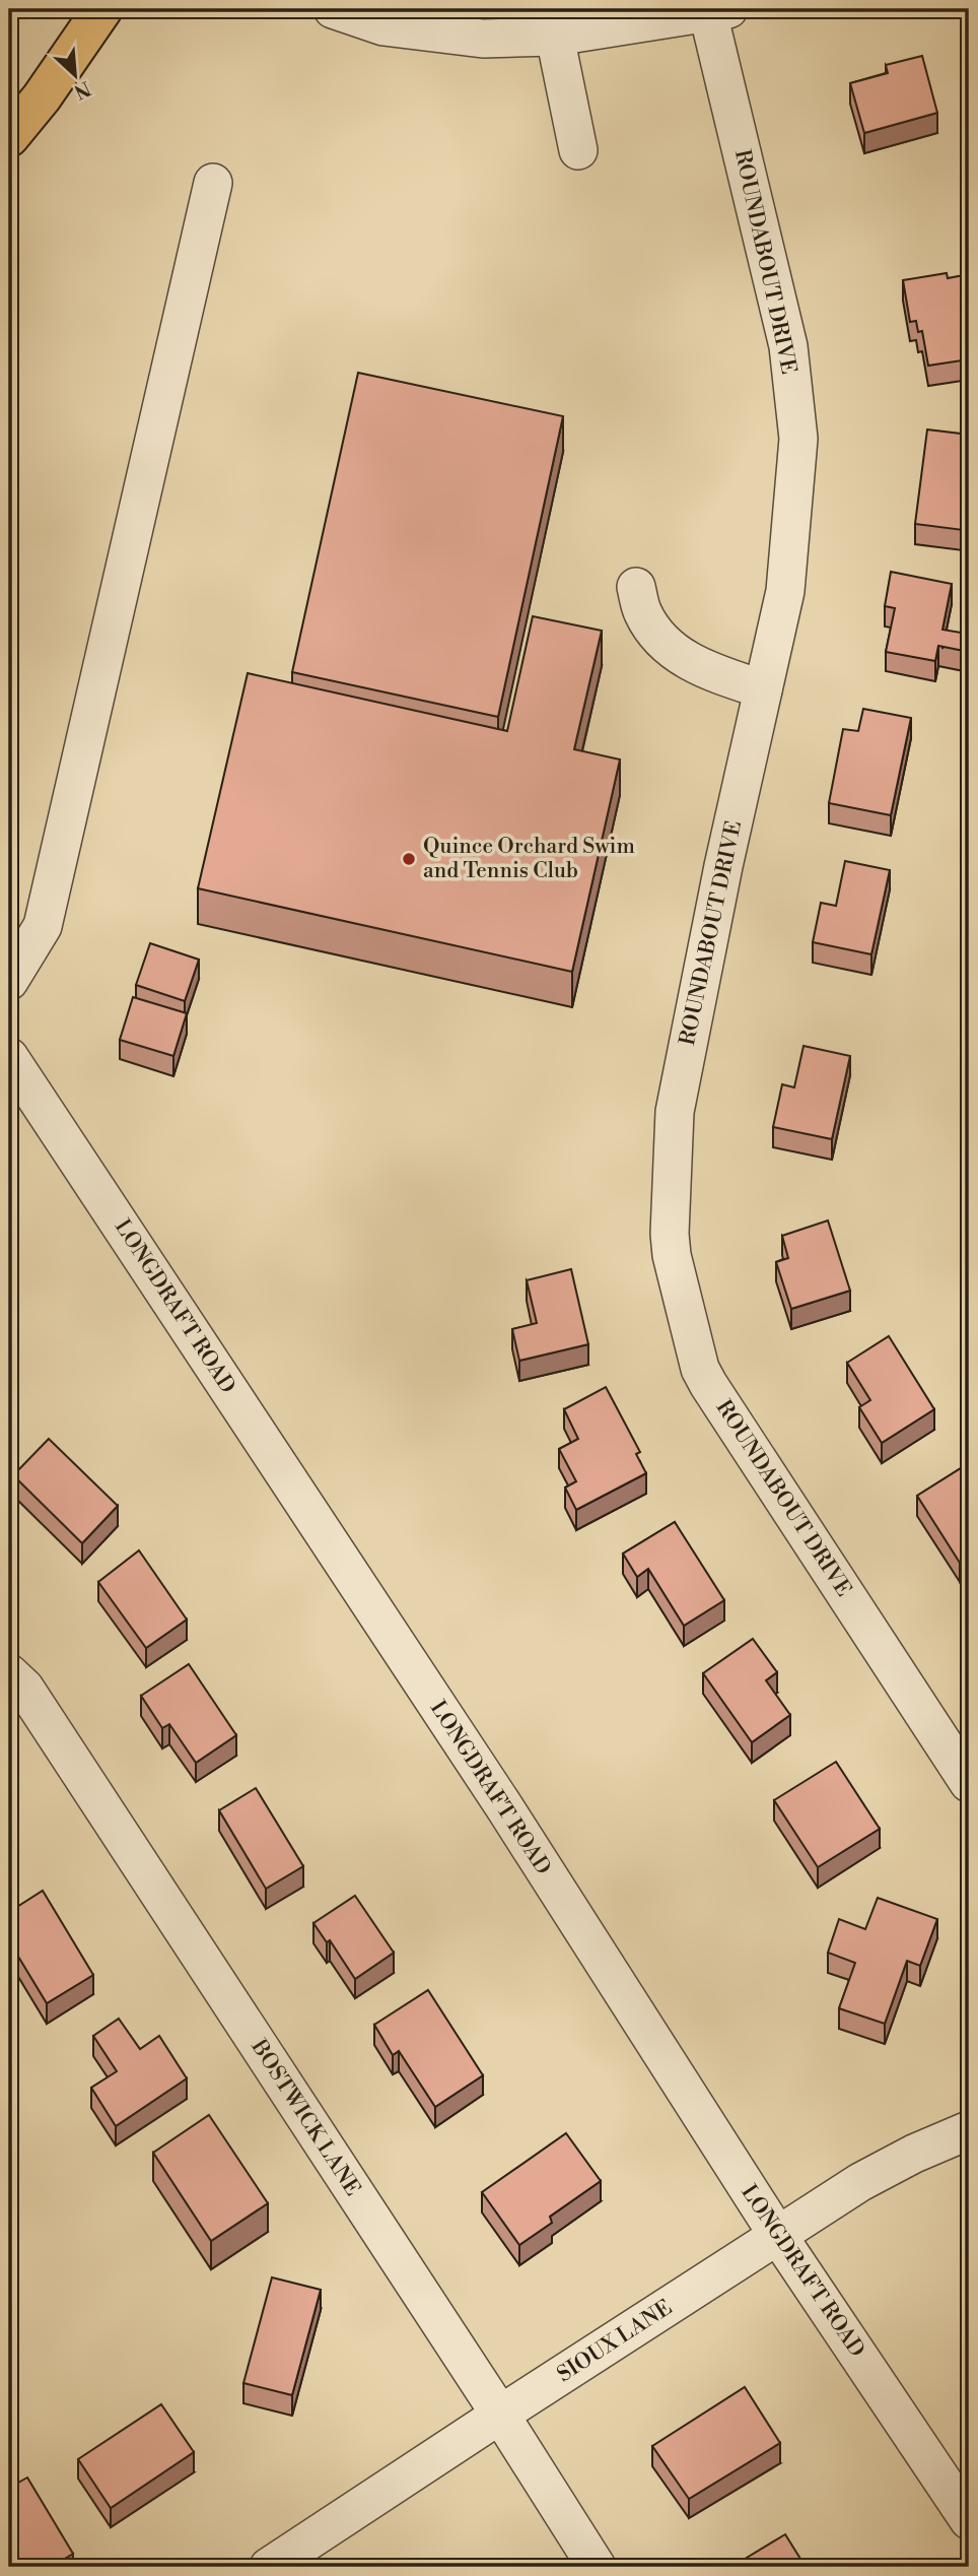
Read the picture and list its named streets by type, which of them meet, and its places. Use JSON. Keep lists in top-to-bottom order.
{
  "streets": {
    "street": [
      "ROUNDABOUT DRIVE",
      "LONGDRAFT ROAD",
      "BOSTWICK LANE",
      "SIOUX LANE"
    ]
  },
  "crossings": [
    ["LONGDRAFT ROAD", "SIOUX LANE"],
    ["BOSTWICK LANE", "SIOUX LANE"]
  ],
  "places": ["Quince Orchard Swim and Tennis Club"],
  "north": "bottom right"
}
